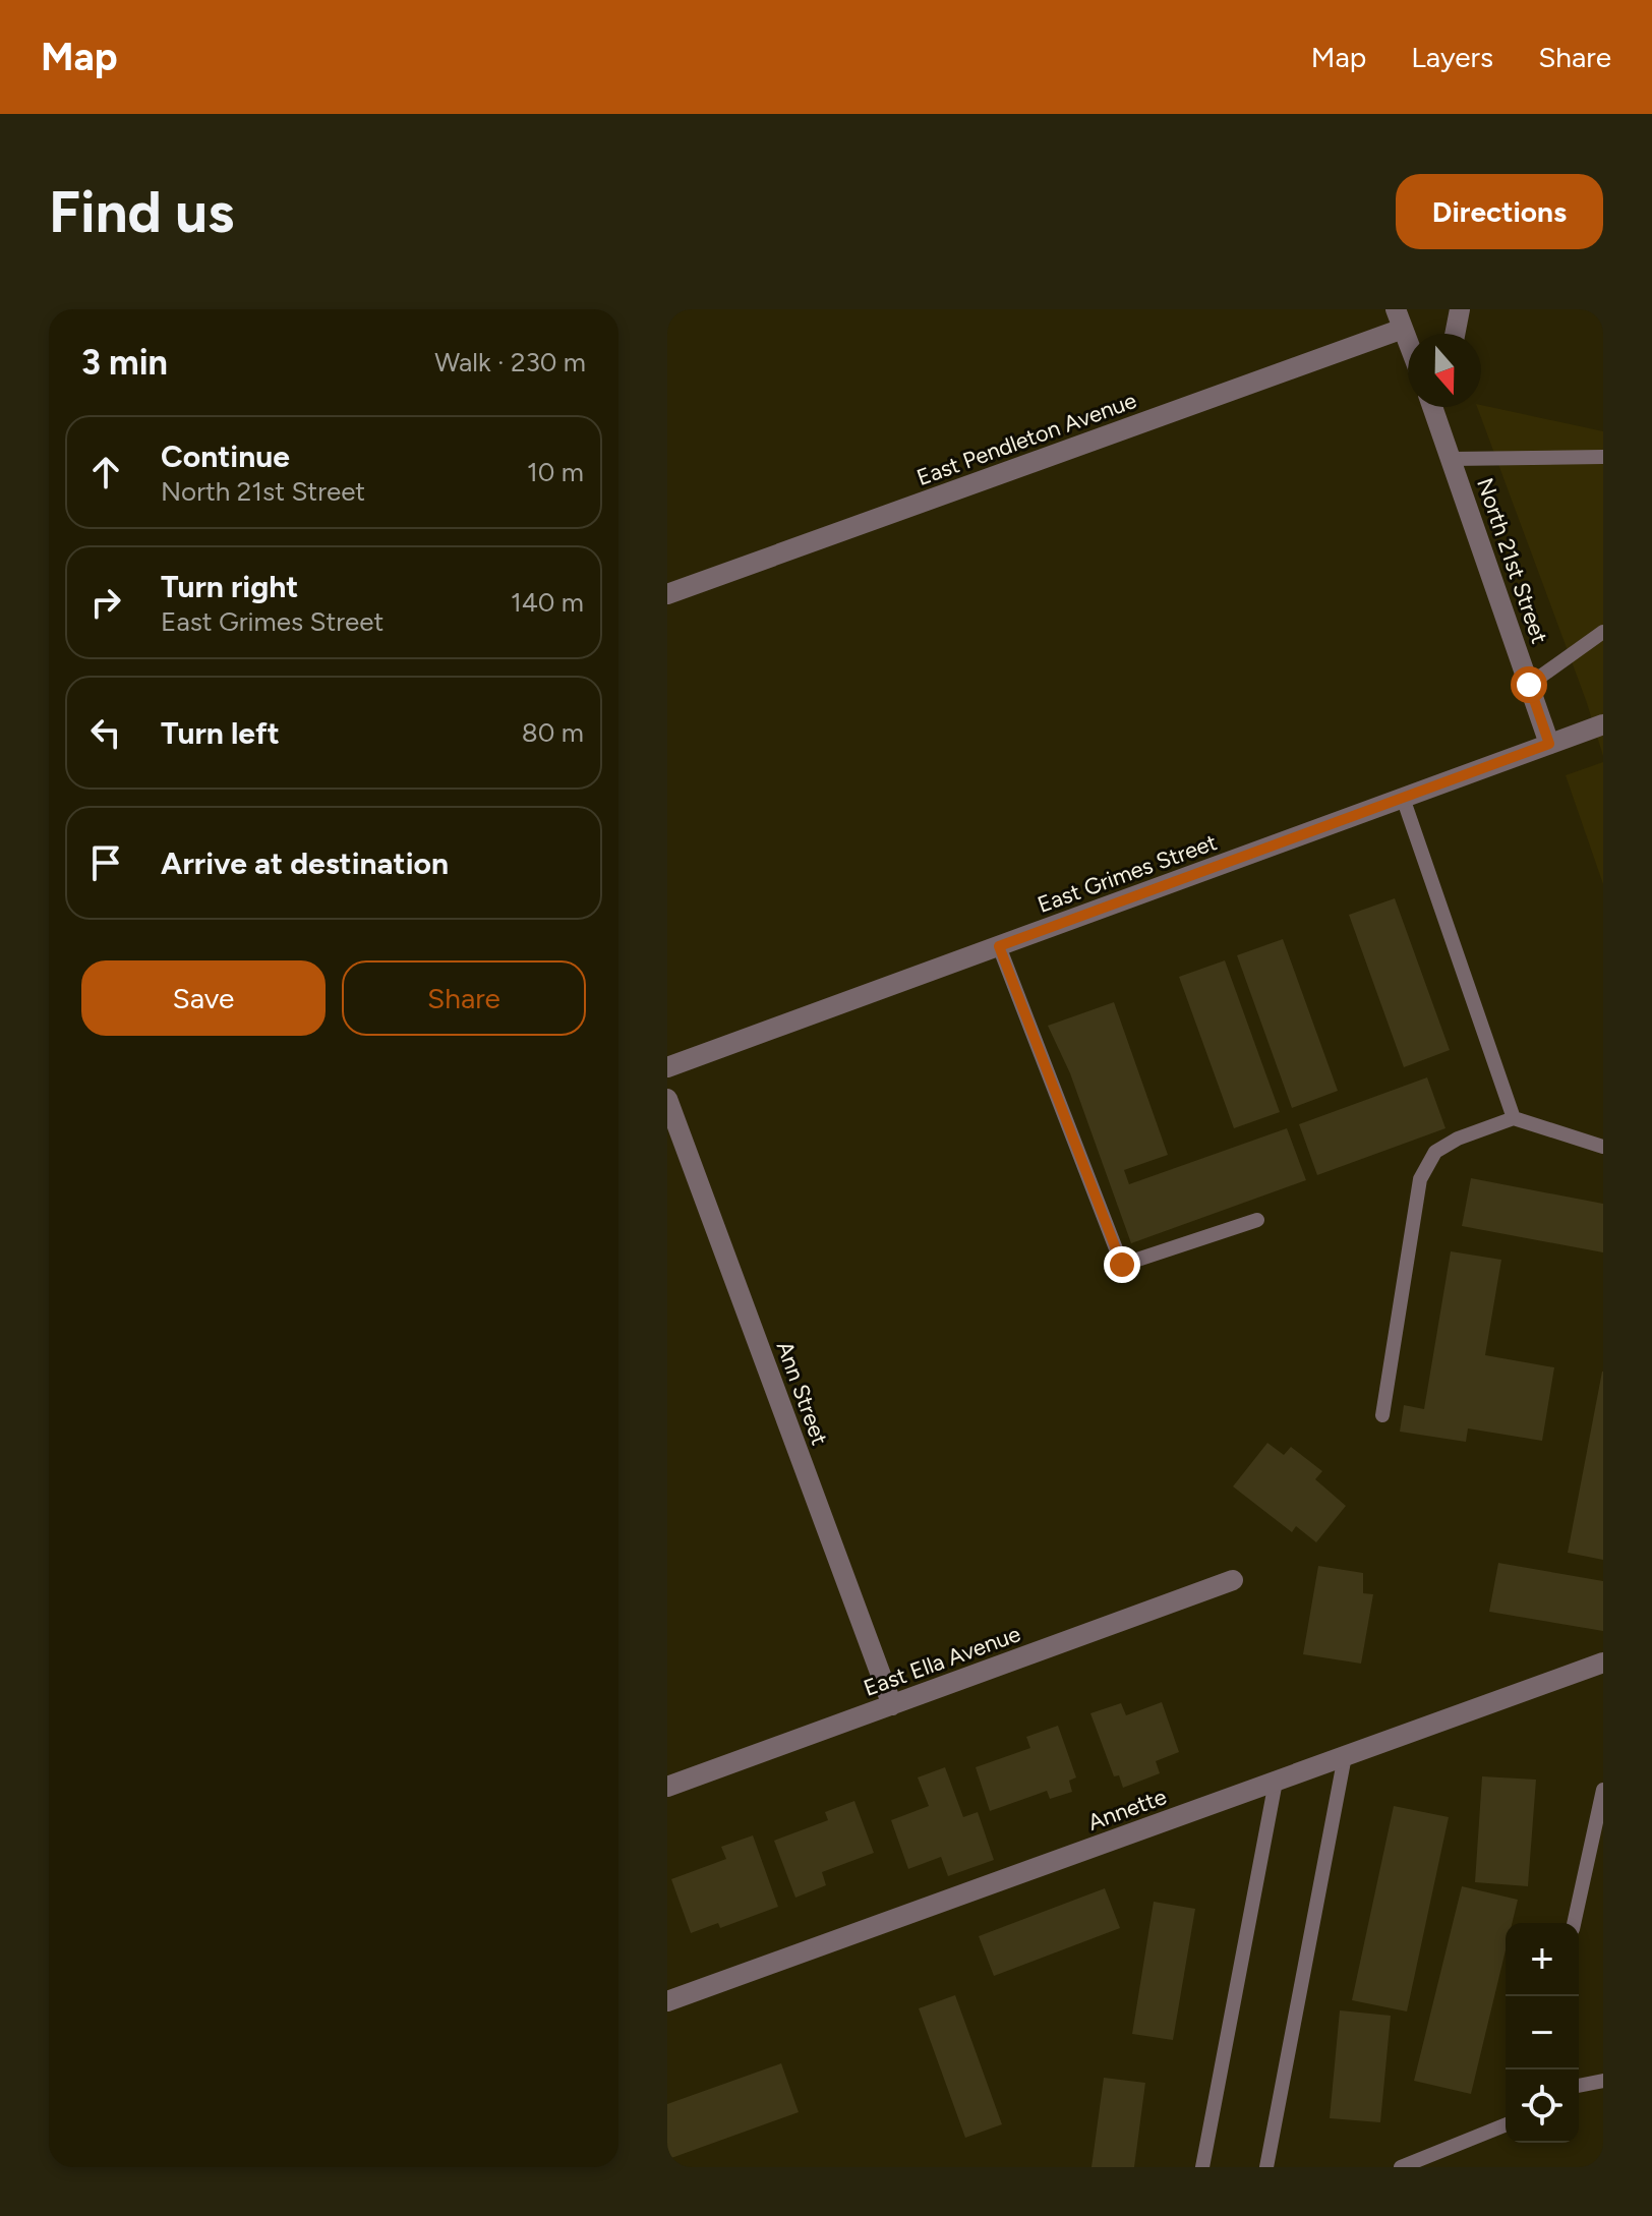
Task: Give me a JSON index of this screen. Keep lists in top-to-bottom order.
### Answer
{
  "streets": {
    "street": [
      "East Pendleton Avenue",
      "North 21st Street",
      "East Grimes Street",
      "Ann Street",
      "East Ella Avenue",
      "Annette"
    ]
  },
  "crossings": [
    ["North 21st Street", "East Grimes Street"],
    ["Ann Street", "East Ella Avenue"]
  ],
  "north": "bottom",
  "page": {
    "header": "Map",
    "nav": ["Map", "Layers", "Share"],
    "buttons": [
      "Directions",
      ["Save", "Share"]
    ],
    "title": "Find us",
    "heading": ["3 min", "Walk · 230 m"],
    "list": [
      ["Continue", "North 21st Street", "10 m"],
      ["Turn right", "East Grimes Street", "140 m"],
      ["Turn left", "80 m"],
      "Arrive at destination"
    ],
    "map_buttons": ["+", "−"]
  }
}
